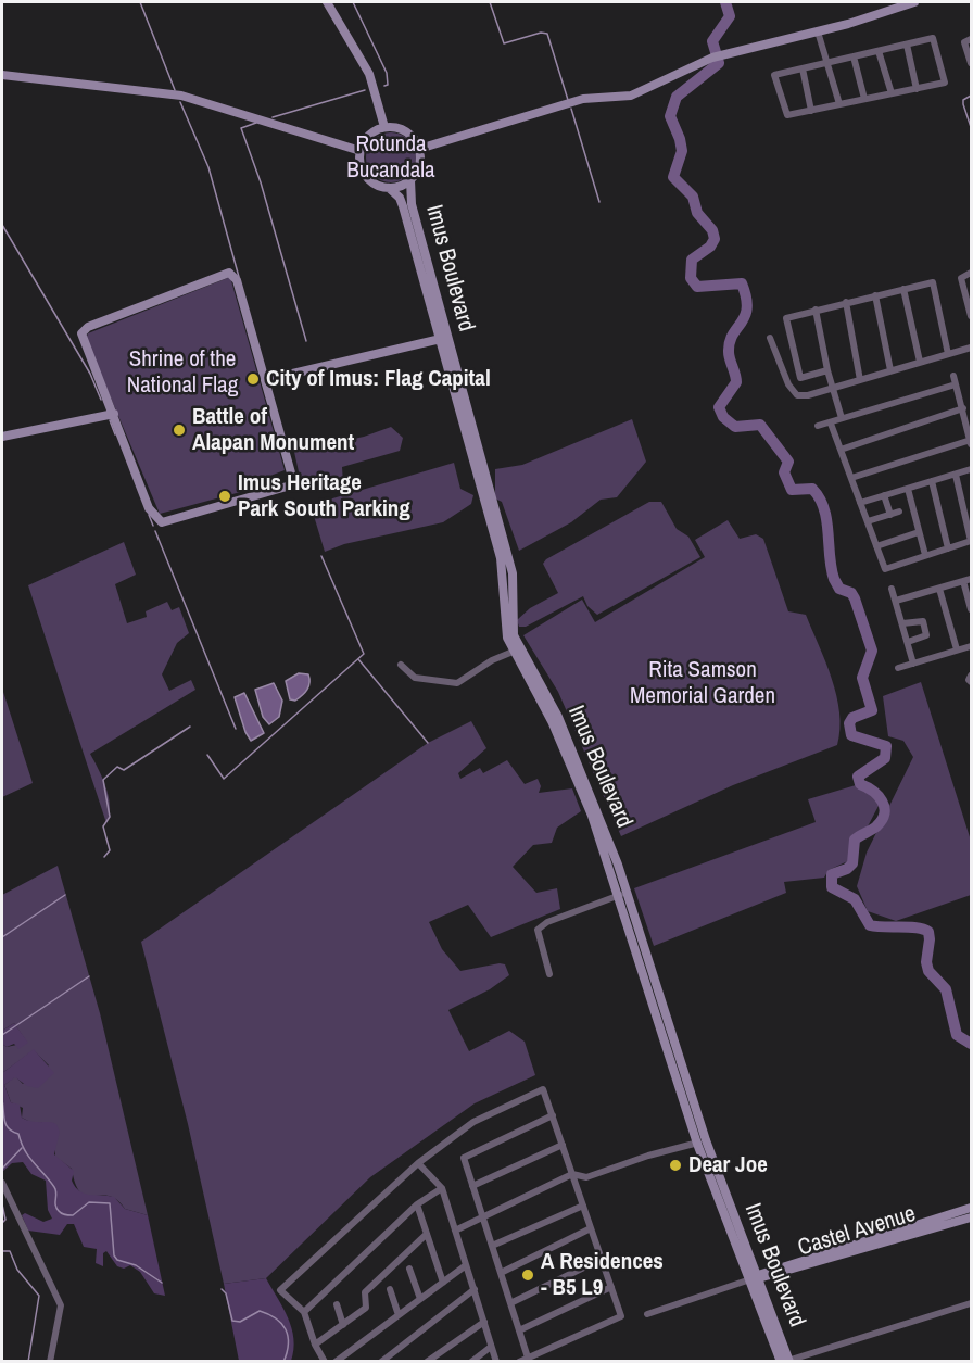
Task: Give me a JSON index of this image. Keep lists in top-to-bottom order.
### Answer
{
  "streets": {
    "main road": ["Imus Boulevard", "Castel Avenue"]
  },
  "crossings": [
    ["Imus Boulevard", "Castel Avenue"]
  ],
  "parks": ["Rotunda Bucandala", "Shrine of the National Flag", "Rita Samson Memorial Garden"],
  "places": [
    "City of Imus: Flag Capital",
    "Battle of Alapan Monument",
    "Imus Heritage Park South Parking",
    "Dear Joe",
    "A Residences - B5 L9"
  ]
}
